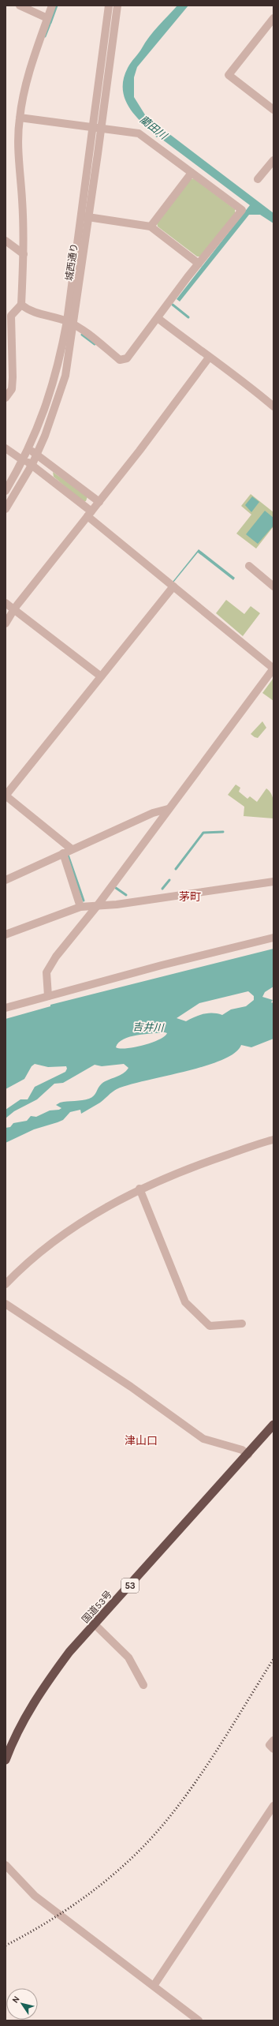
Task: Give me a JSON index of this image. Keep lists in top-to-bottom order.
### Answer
{
  "streets": {
    "highway": ["53", "国道53号"],
    "street": ["城西通り"]
  },
  "districts": ["茅町", "津山口"],
  "water": ["藺田川", "吉井川"],
  "north": "top left"
}
